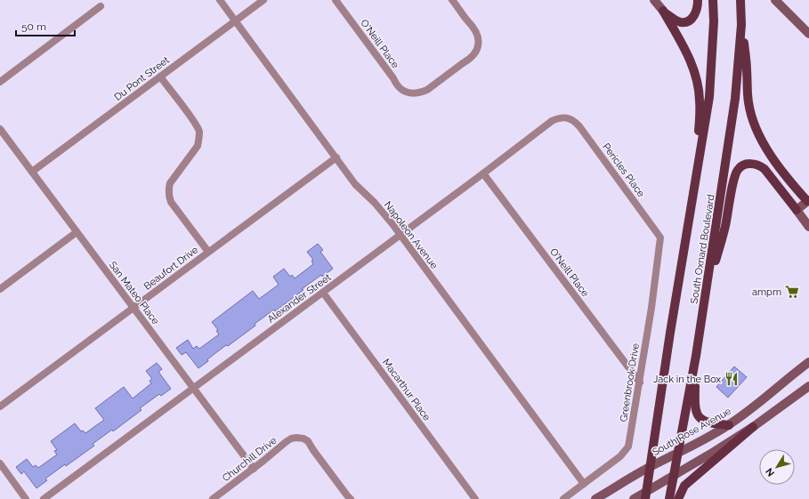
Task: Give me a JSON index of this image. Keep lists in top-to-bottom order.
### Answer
{
  "streets": {
    "main road": ["South Oxnard Boulevard", "South Rose Avenue"],
    "street": [
      "O'Neill Place",
      "Du Pont Street",
      "Pericles Place",
      "Napoleon Avenue",
      "Beaufort Drive",
      "San Mateo Place",
      "Alexander Street",
      "Greenbrook Drive",
      "Macarthur Place",
      "Churchill Drive"
    ]
  },
  "crossings": [
    ["O'Neill Place", "Alexander Street"],
    ["O'Neill Place", "Greenbrook Drive"],
    ["Du Pont Street", "Napoleon Avenue"],
    ["Du Pont Street", "San Mateo Place"],
    ["Pericles Place", "Alexander Street"],
    ["Pericles Place", "Greenbrook Drive"],
    ["Napoleon Avenue", "Beaufort Drive"],
    ["Napoleon Avenue", "Alexander Street"],
    ["Napoleon Avenue", "Greenbrook Drive"],
    ["South Oxnard Boulevard", "South Rose Avenue"],
    ["Beaufort Drive", "San Mateo Place"],
    ["San Mateo Place", "Alexander Street"],
    ["San Mateo Place", "Churchill Drive"],
    ["Alexander Street", "Macarthur Place"]
  ],
  "places": {
    "supermarket": ["ampm"],
    "restaurant": ["Jack in the Box"]
  },
  "scale_bar": "50 m",
  "north": "bottom left"
}
